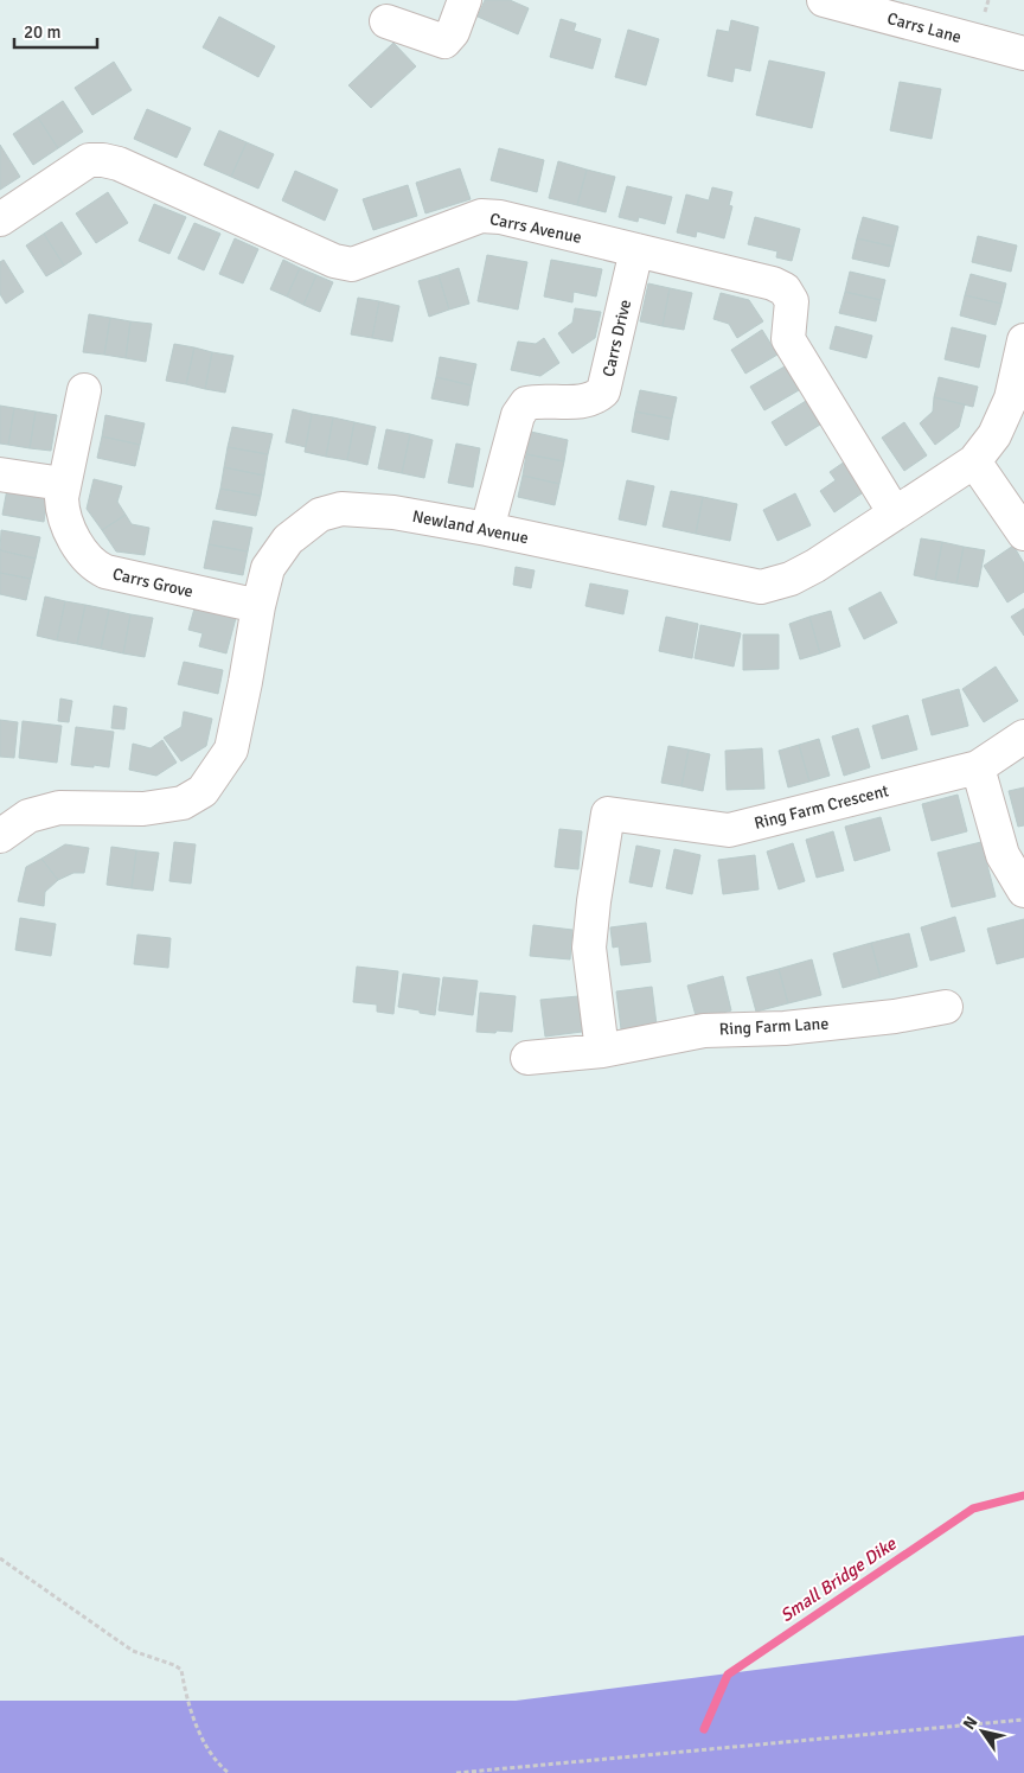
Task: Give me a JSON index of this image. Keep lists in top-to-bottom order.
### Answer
{
  "streets": {
    "street": [
      "Carrs Lane",
      "Carrs Avenue",
      "Carrs Drive",
      "Newland Avenue",
      "Carrs Grove",
      "Ring Farm Crescent",
      "Ring Farm Lane"
    ]
  },
  "crossings": [
    ["Carrs Avenue", "Carrs Drive"],
    ["Carrs Avenue", "Newland Avenue"],
    ["Carrs Drive", "Newland Avenue"],
    ["Newland Avenue", "Carrs Grove"],
    ["Ring Farm Crescent", "Ring Farm Lane"]
  ],
  "water": ["Small Bridge Dike"],
  "scale_bar": "20 m",
  "north": "top left"
}
